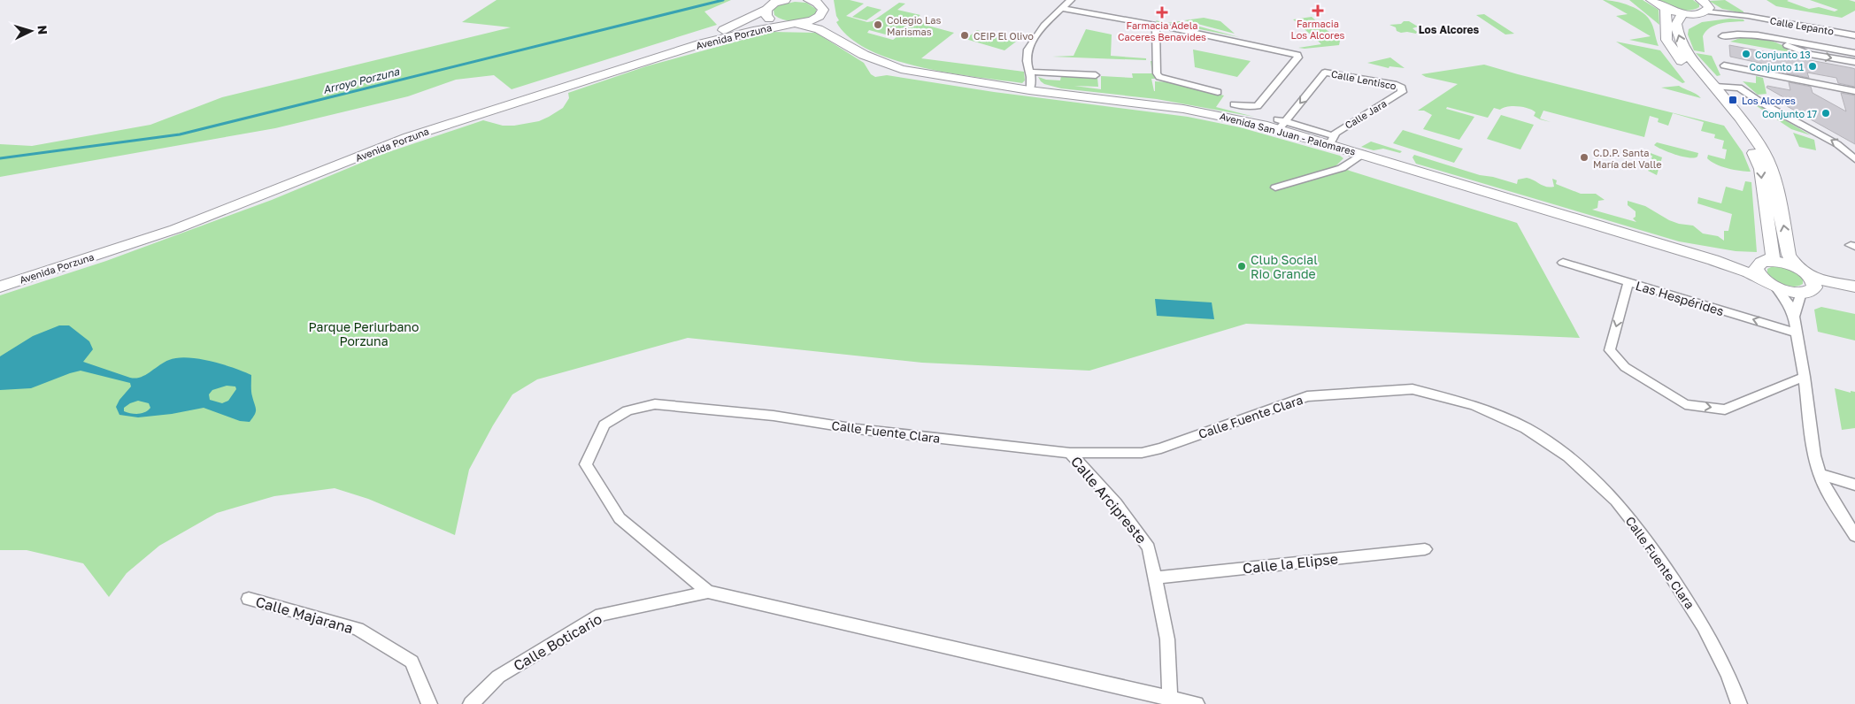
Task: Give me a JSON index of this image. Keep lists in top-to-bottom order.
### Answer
{
  "streets": {
    "street": [
      "Calle Lepanto",
      "Avenida Porzuna",
      "Calle Lentisco",
      "Calle Jara",
      "Avenida San Juan - Palomares",
      "Las Hespérides",
      "Calle Fuente Clara",
      "Calle Arcipreste",
      "Calle la Elipse",
      "Calle Majarana",
      "Calle Boticario"
    ]
  },
  "crossings": [
    ["Avenida Porzuna", "Avenida San Juan - Palomares"],
    ["Calle Lentisco", "Calle Jara"],
    ["Calle Lentisco", "Avenida San Juan - Palomares"],
    ["Calle Jara", "Avenida San Juan - Palomares"],
    ["Calle Fuente Clara", "Calle Arcipreste"],
    ["Calle Fuente Clara", "Calle Boticario"],
    ["Calle Arcipreste", "Calle la Elipse"]
  ],
  "one_way": ["Calle Lentisco"],
  "districts": ["Los Alcores"],
  "water": ["Arroyo Porzuna"],
  "parks": ["Parque Periurbano Porzuna"],
  "places": {
    "health": ["Farmacia Los Alcores", "Farmacia Adela Caceres Benavides"],
    "other": [
      "Colegio Las Marismas",
      "CEIP El Olivo",
      "Conjunto 13",
      "Conjunto 11",
      "Conjunto 17",
      "C.D.P. Santa María del Valle",
      "Club Social Rio Grande"
    ],
    "transit": ["Los Alcores"]
  },
  "north": "right"
}
